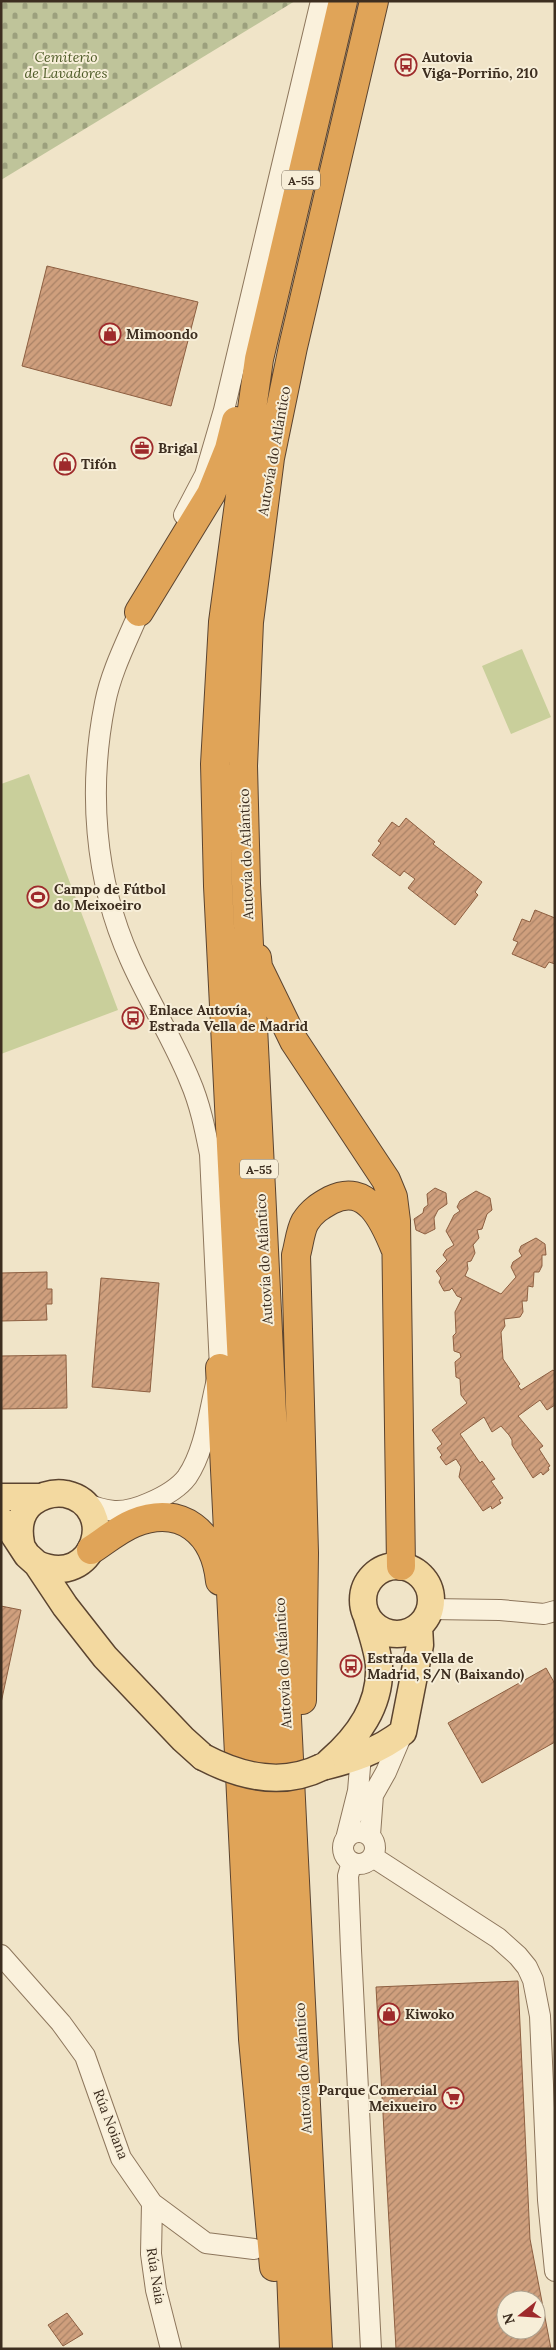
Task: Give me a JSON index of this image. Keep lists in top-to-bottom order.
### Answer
{
  "streets": {
    "highway": ["A-55", "Autovía do Atlántico"],
    "street": ["Rúa Noiana", "Rúa Naia"]
  },
  "crossings": [
    ["Rúa Noiana", "Rúa Naia"]
  ],
  "parks": ["Cemiterio de Lavadores"],
  "places": {
    "bus stop": ["Autovia Viga-Porriño, 210", "Enlace Autovía, Estrada Vella de Madrid", "Estrada Vella de Madrid, S/N (Baixando)"],
    "shop": ["Mimoondo", "Tifón", "Kiwoko"],
    "office": ["Brigal"],
    "sports": ["Campo de Fútbol do Meixoeiro"],
    "supermarket": ["Parque Comercial Meixueiro"]
  },
  "north": "left"
}
